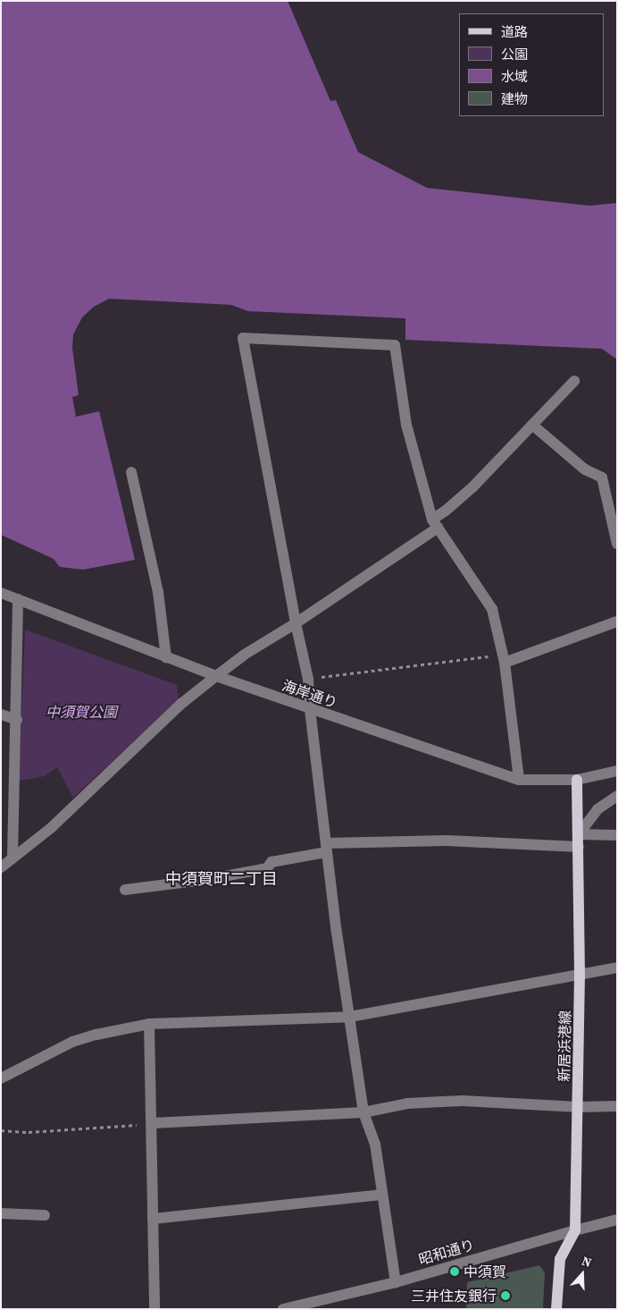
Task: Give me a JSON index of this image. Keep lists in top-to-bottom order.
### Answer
{
  "streets": {
    "main road": ["新居浜港線"],
    "street": ["海岸通り", "昭和通り"]
  },
  "crossings": [
    ["海岸通り", "新居浜港線"],
    ["新居浜港線", "昭和通り"]
  ],
  "districts": ["中須賀町二丁目"],
  "parks": ["中須賀公園"],
  "places": ["中須賀", "三井住友銀行"],
  "legend": [
    "道路",
    "公園",
    "水域",
    "建物"
  ],
  "north": "top"
}
